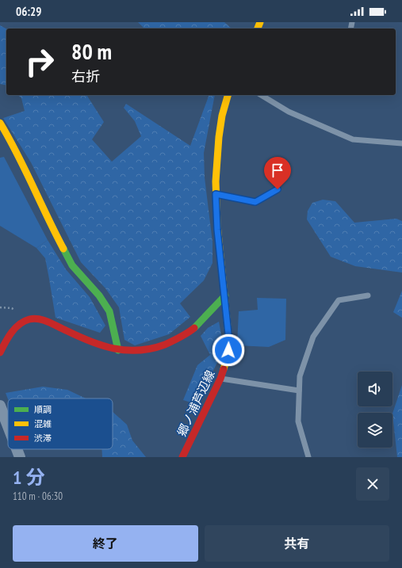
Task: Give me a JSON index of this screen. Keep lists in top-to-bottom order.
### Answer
{
  "streets": {
    "street": ["郷ノ浦芦辺線"]
  },
  "legend": ["順調", "混雑", "渋滞"],
  "page": {
    "status": "06:29",
    "turn": ["80 m", "右折"],
    "heading": ["1 分", "110 m · 06:30"],
    "buttons": ["終了", "共有"]
  }
}
